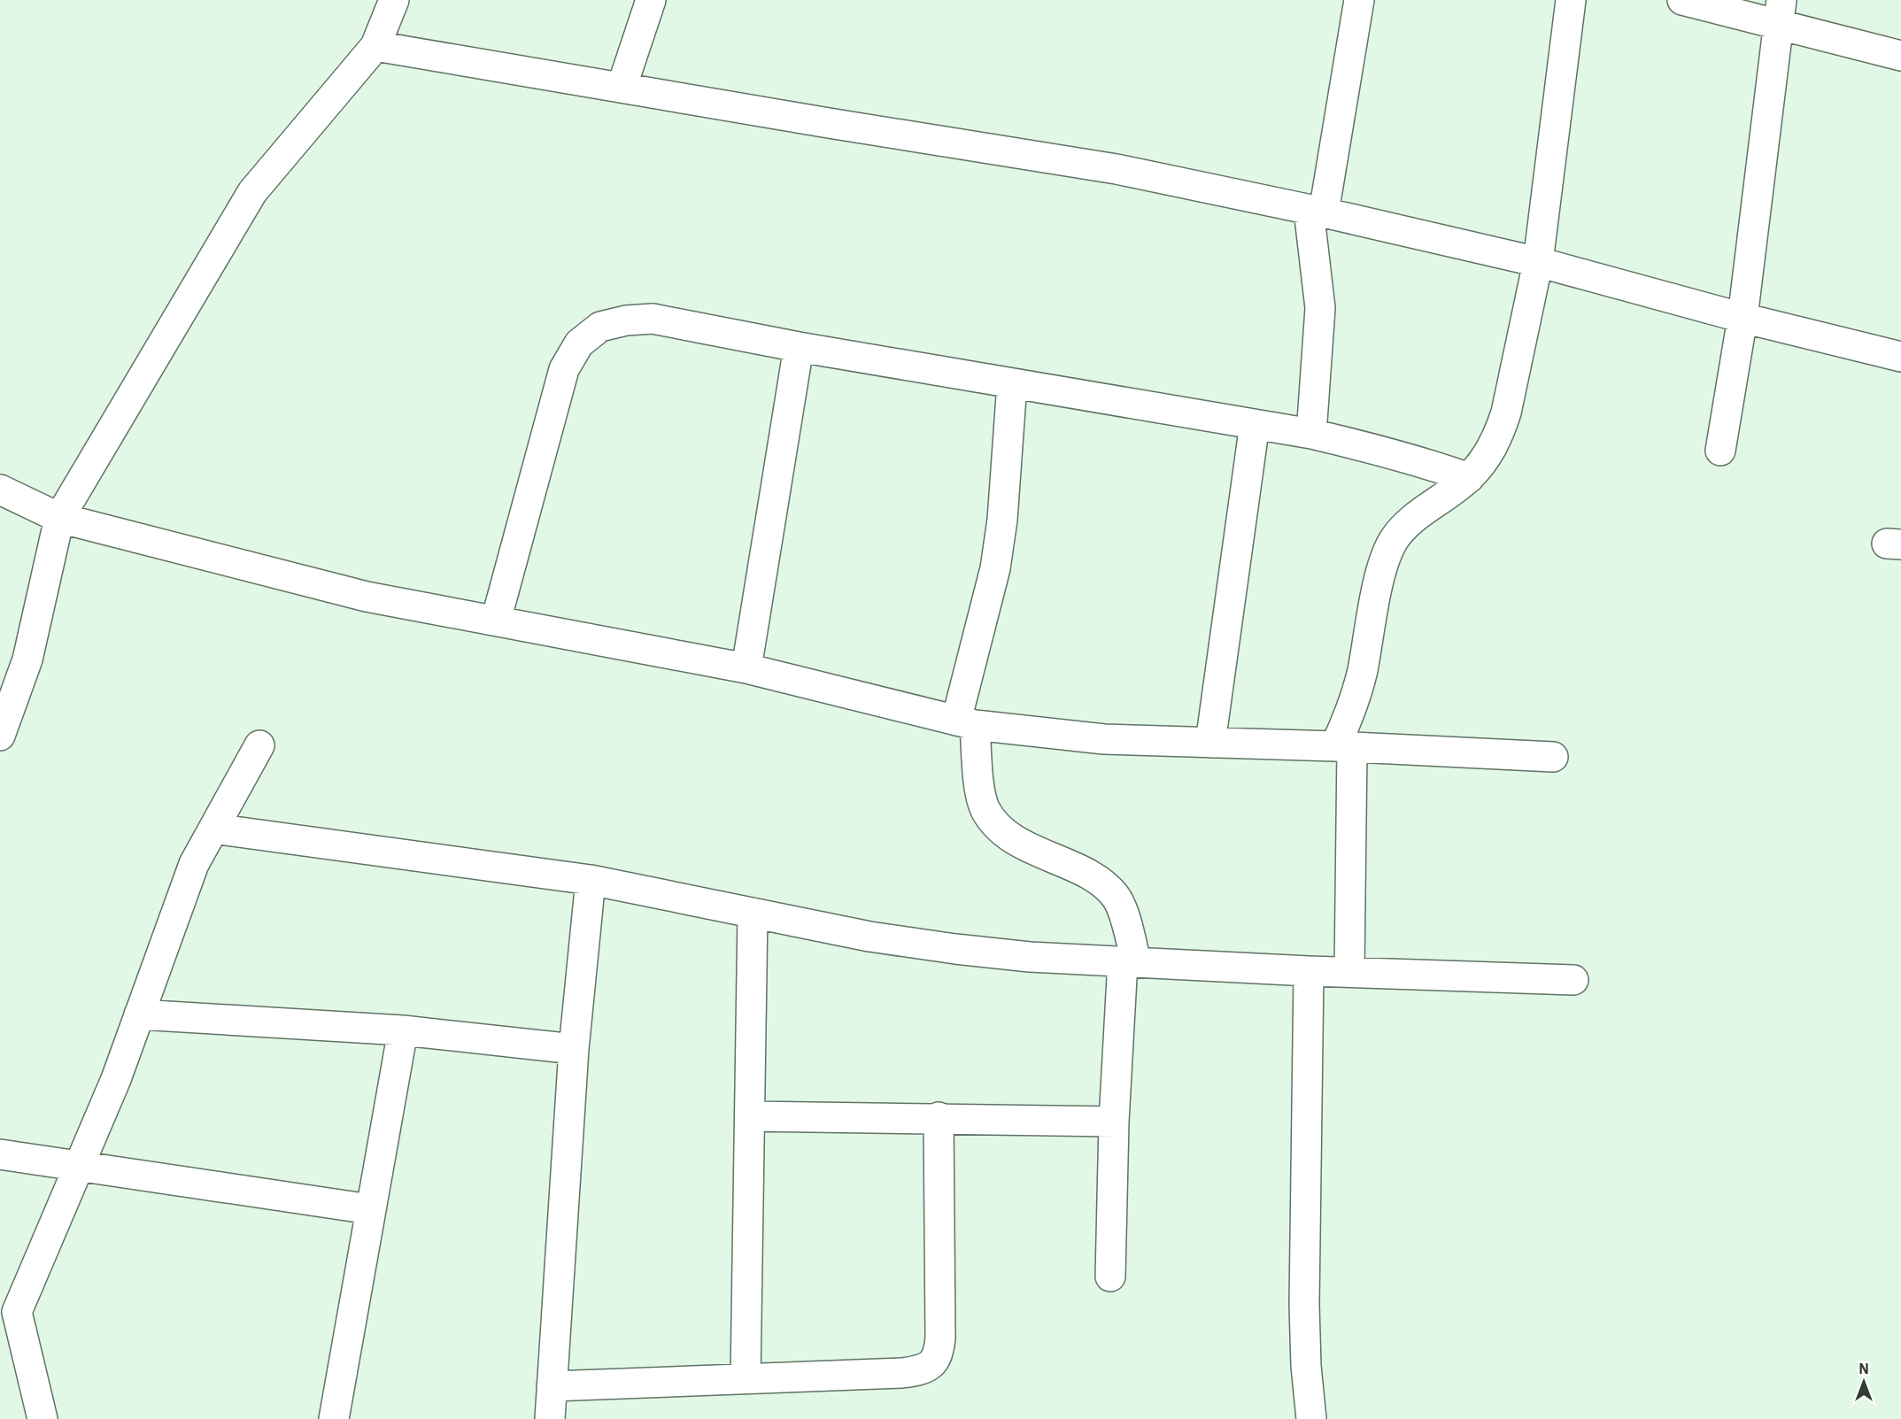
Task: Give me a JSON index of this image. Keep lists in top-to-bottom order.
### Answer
{
  "north": "top"
}
